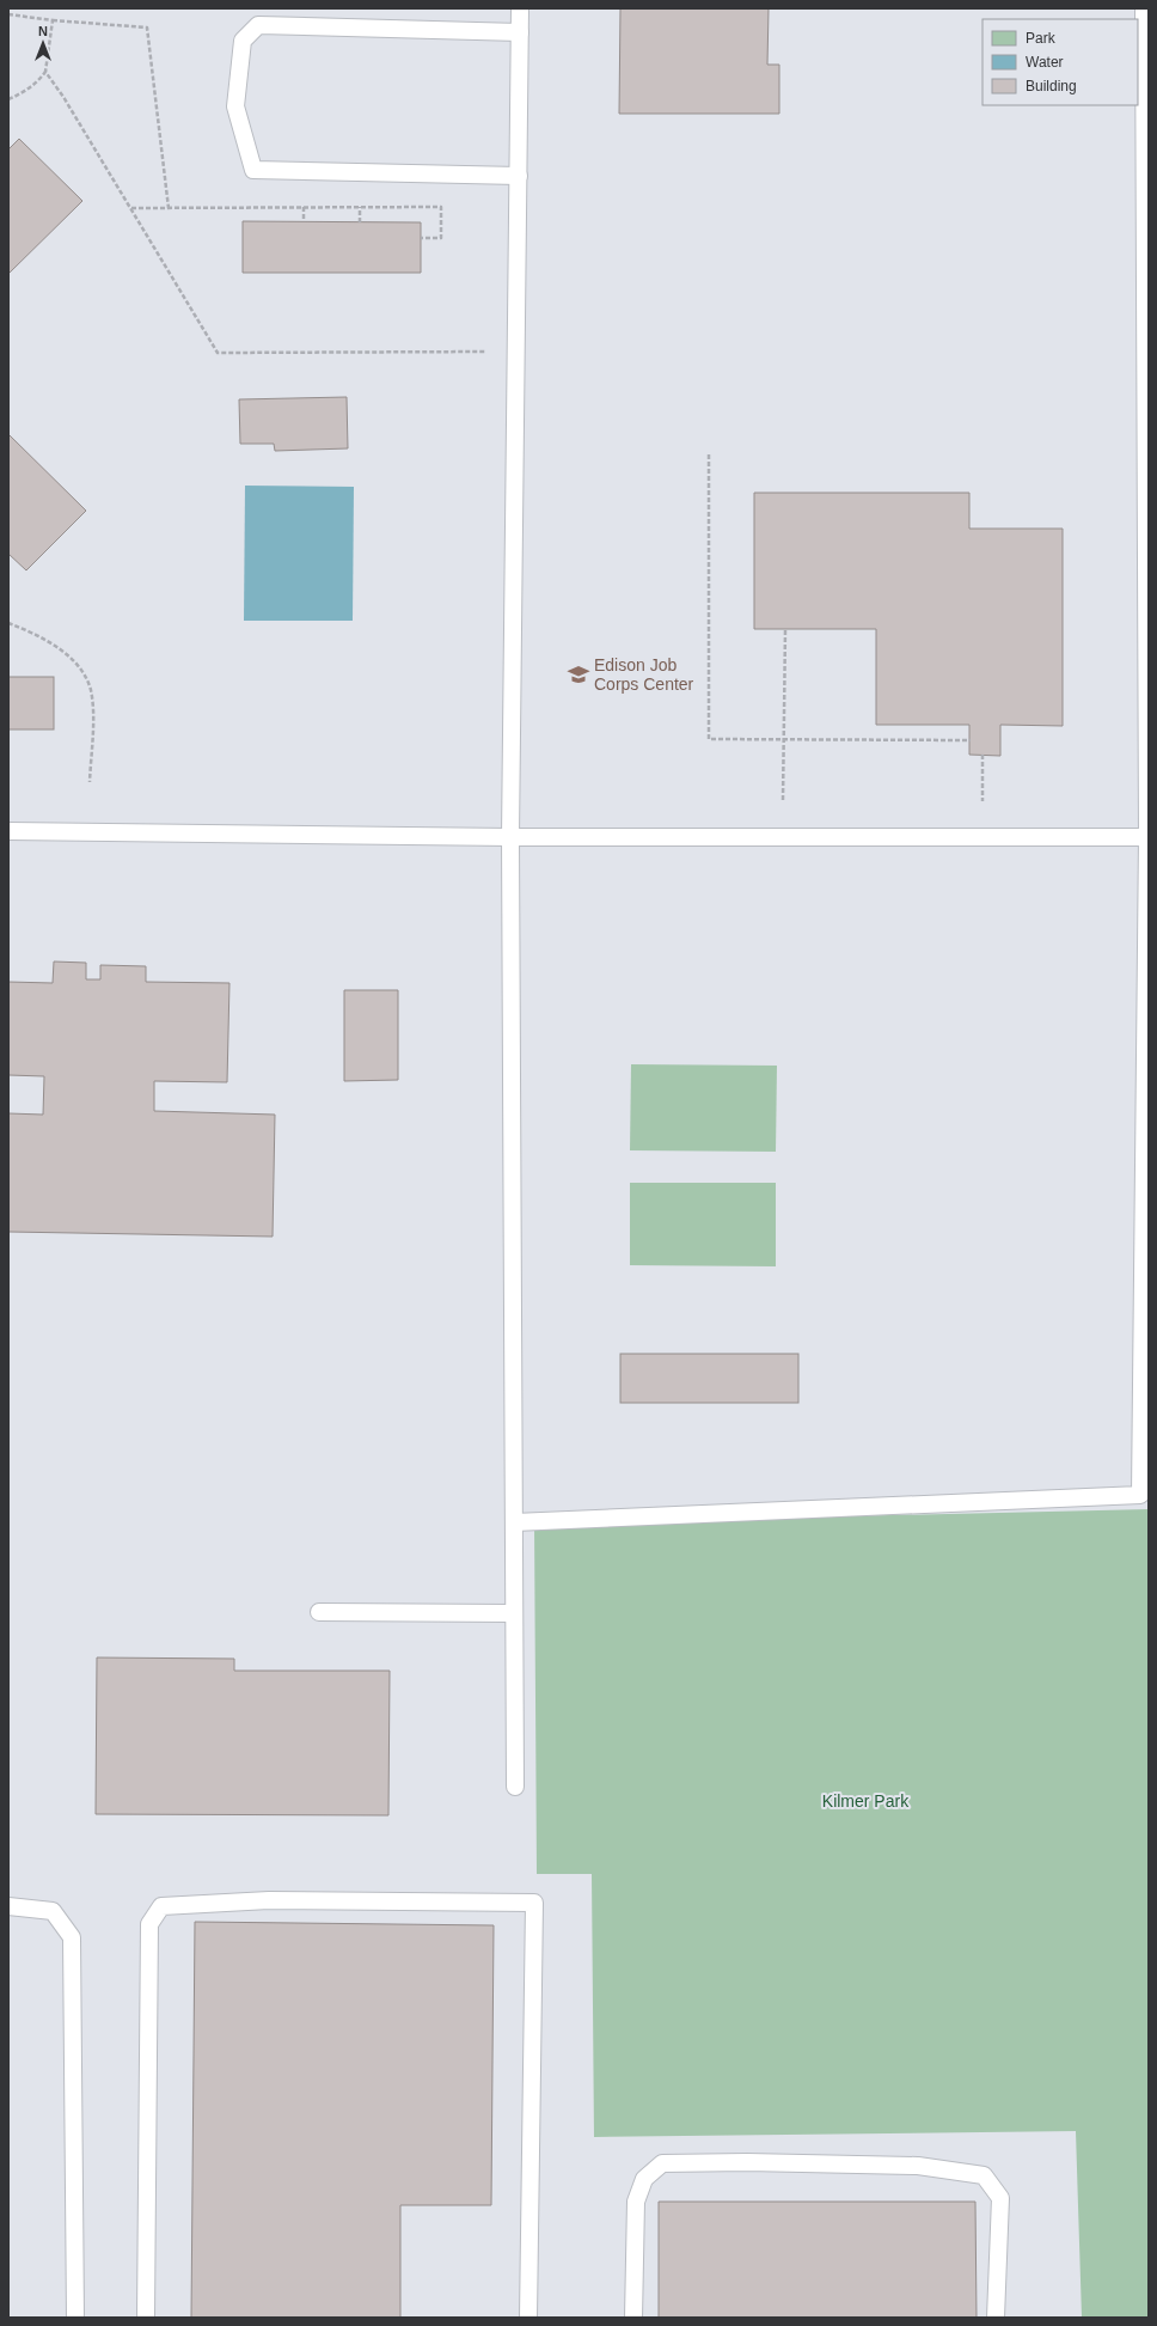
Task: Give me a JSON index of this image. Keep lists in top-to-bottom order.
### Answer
{
  "parks": ["Kilmer Park"],
  "places": {
    "school or university": ["Edison Job Corps Center"]
  },
  "legend": ["Park", "Water", "Building"],
  "north": "top"
}
